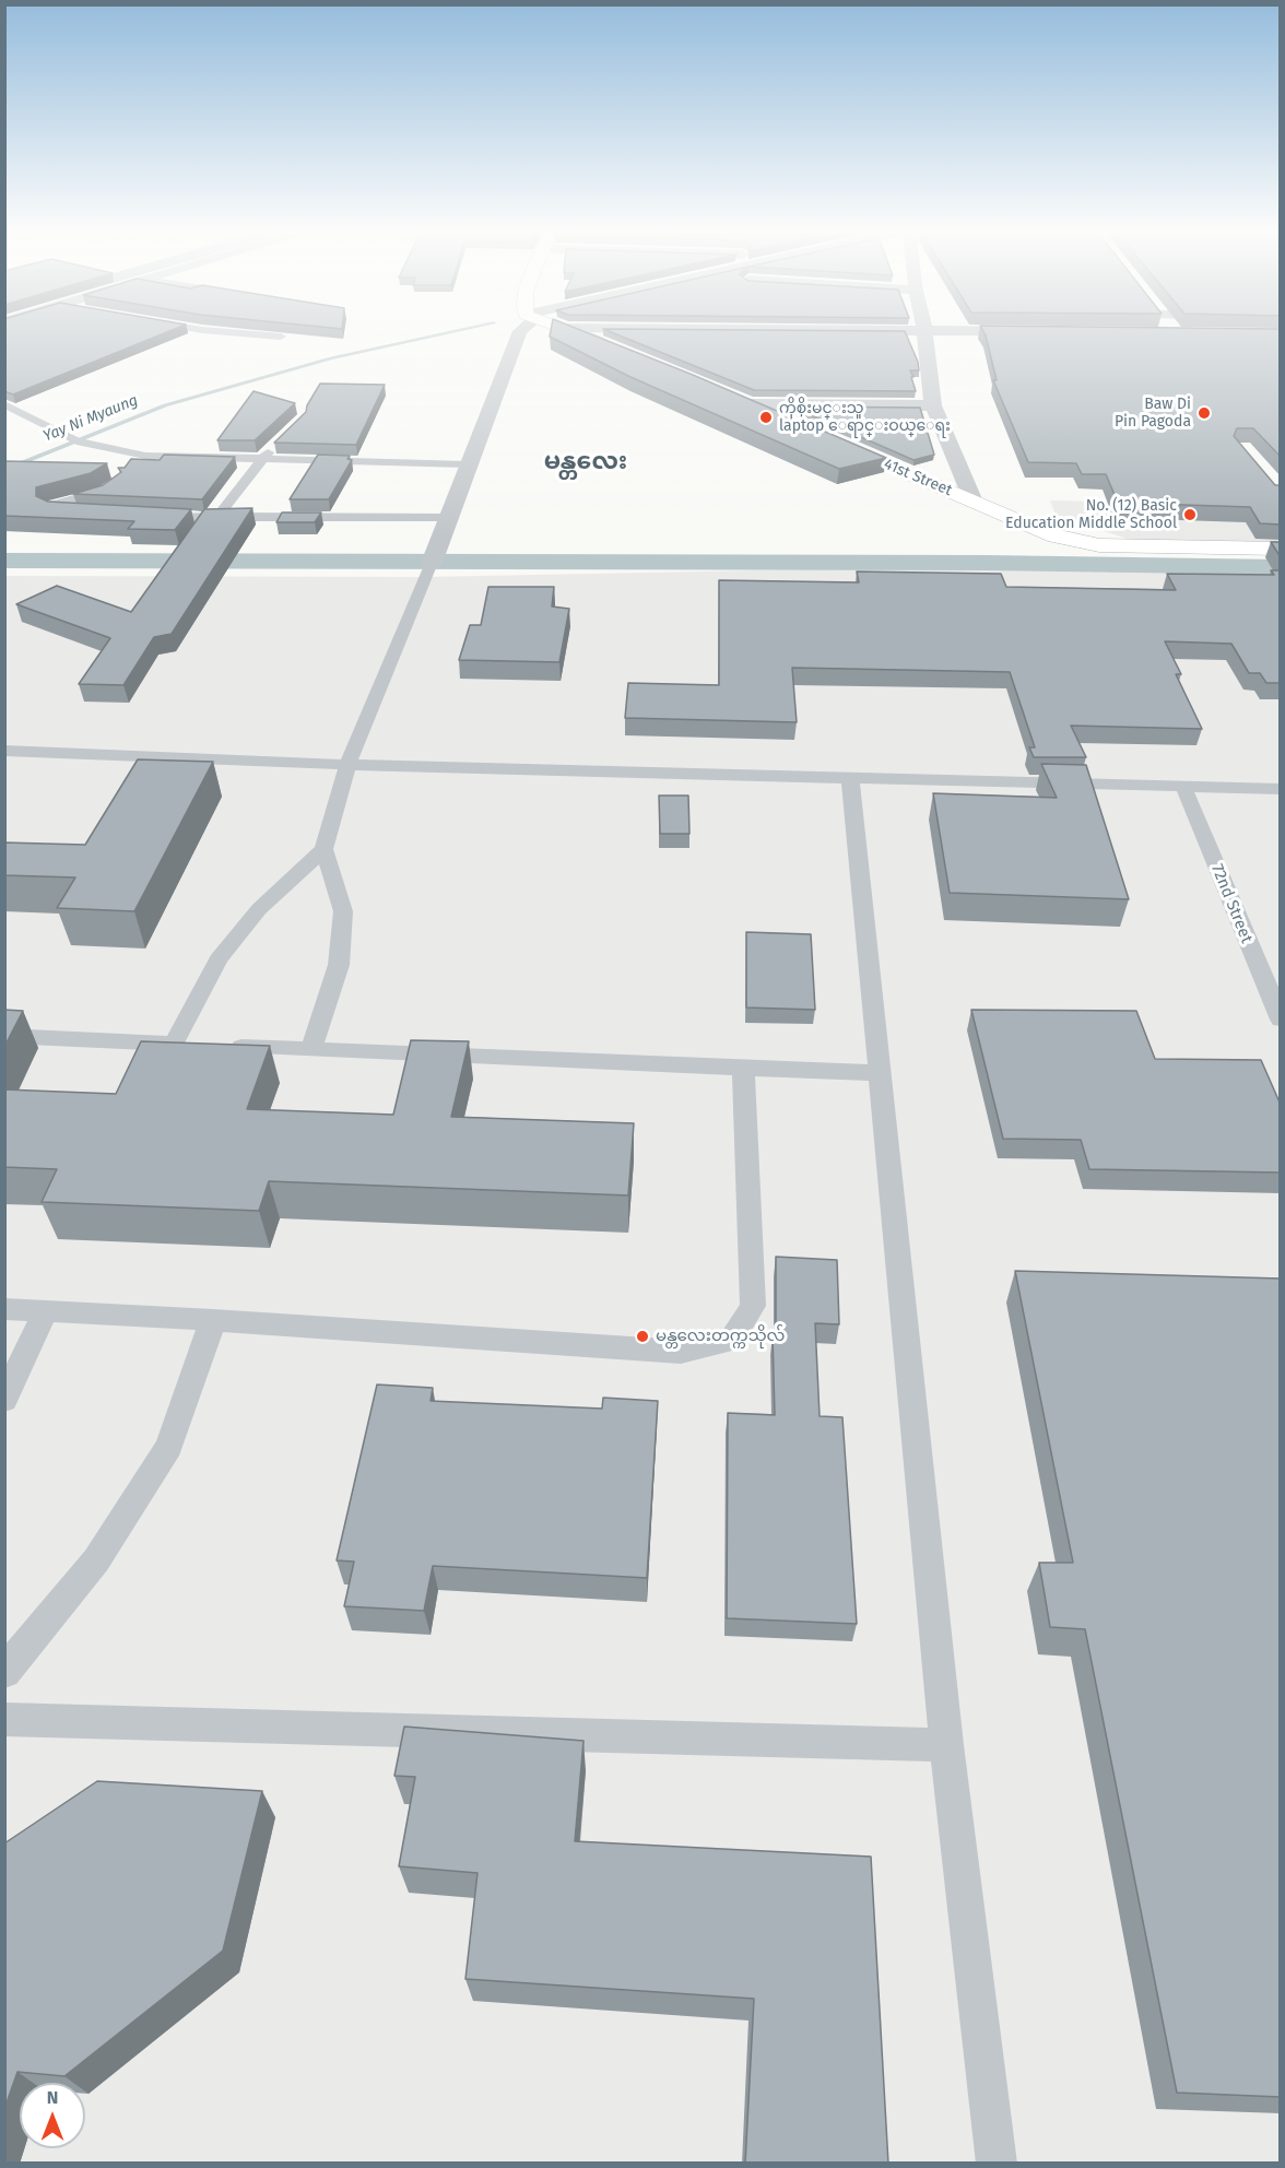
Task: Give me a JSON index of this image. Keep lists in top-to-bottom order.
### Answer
{
  "streets": {
    "main road": ["41st Street"],
    "lane": ["72nd Street"]
  },
  "districts": ["မန္တလေး"],
  "water": ["Yay Ni Myaung"],
  "places": [
    "Baw Di Pin Pagoda",
    "ကိုစိုးမင္းသူ laptop ေရာင္းဝယ္ေရး",
    "No. (12) Basic Education Middle School",
    "မန္တလေးတက္ကသိုလ်"
  ],
  "north": "top"
}
